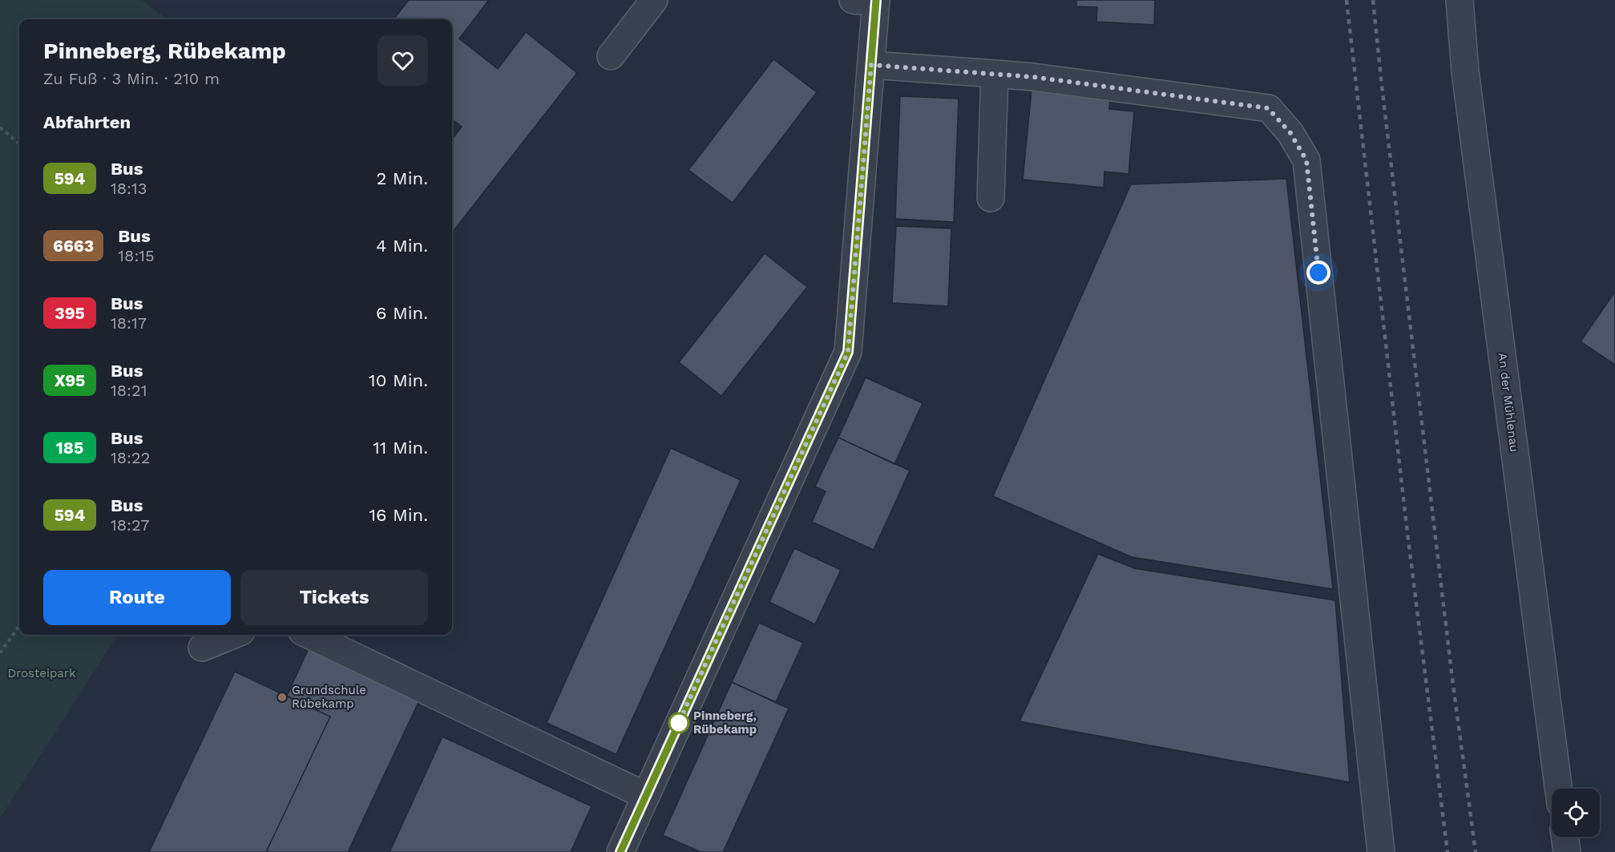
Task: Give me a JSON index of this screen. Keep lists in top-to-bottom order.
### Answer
{
  "streets": {
    "street": ["An der Mühlenau"]
  },
  "parks": ["Drosteipark"],
  "places": ["Grundschule Rübekamp", "Pinneberg, Rübekamp"],
  "lines": ["bus line 594"],
  "page": {
    "heading": [
      ["Pinneberg, Rübekamp", "Zu Fuß · 3 Min. · 210 m"],
      "Abfahrten"
    ],
    "list": [
      {
        "mark": "594",
        "name": "Bus",
        "note": "18:13",
        "value": "2 Min."
      },
      {
        "mark": "6663",
        "name": "Bus",
        "note": "18:15",
        "value": "4 Min."
      },
      {
        "mark": "395",
        "name": "Bus",
        "note": "18:17",
        "value": "6 Min."
      },
      {
        "mark": "X95",
        "name": "Bus",
        "note": "18:21",
        "value": "10 Min."
      },
      {
        "mark": "185",
        "name": "Bus",
        "note": "18:22",
        "value": "11 Min."
      },
      {
        "mark": "594",
        "name": "Bus",
        "note": "18:27",
        "value": "16 Min."
      }
    ],
    "buttons": ["Route", "Tickets"]
  }
}
